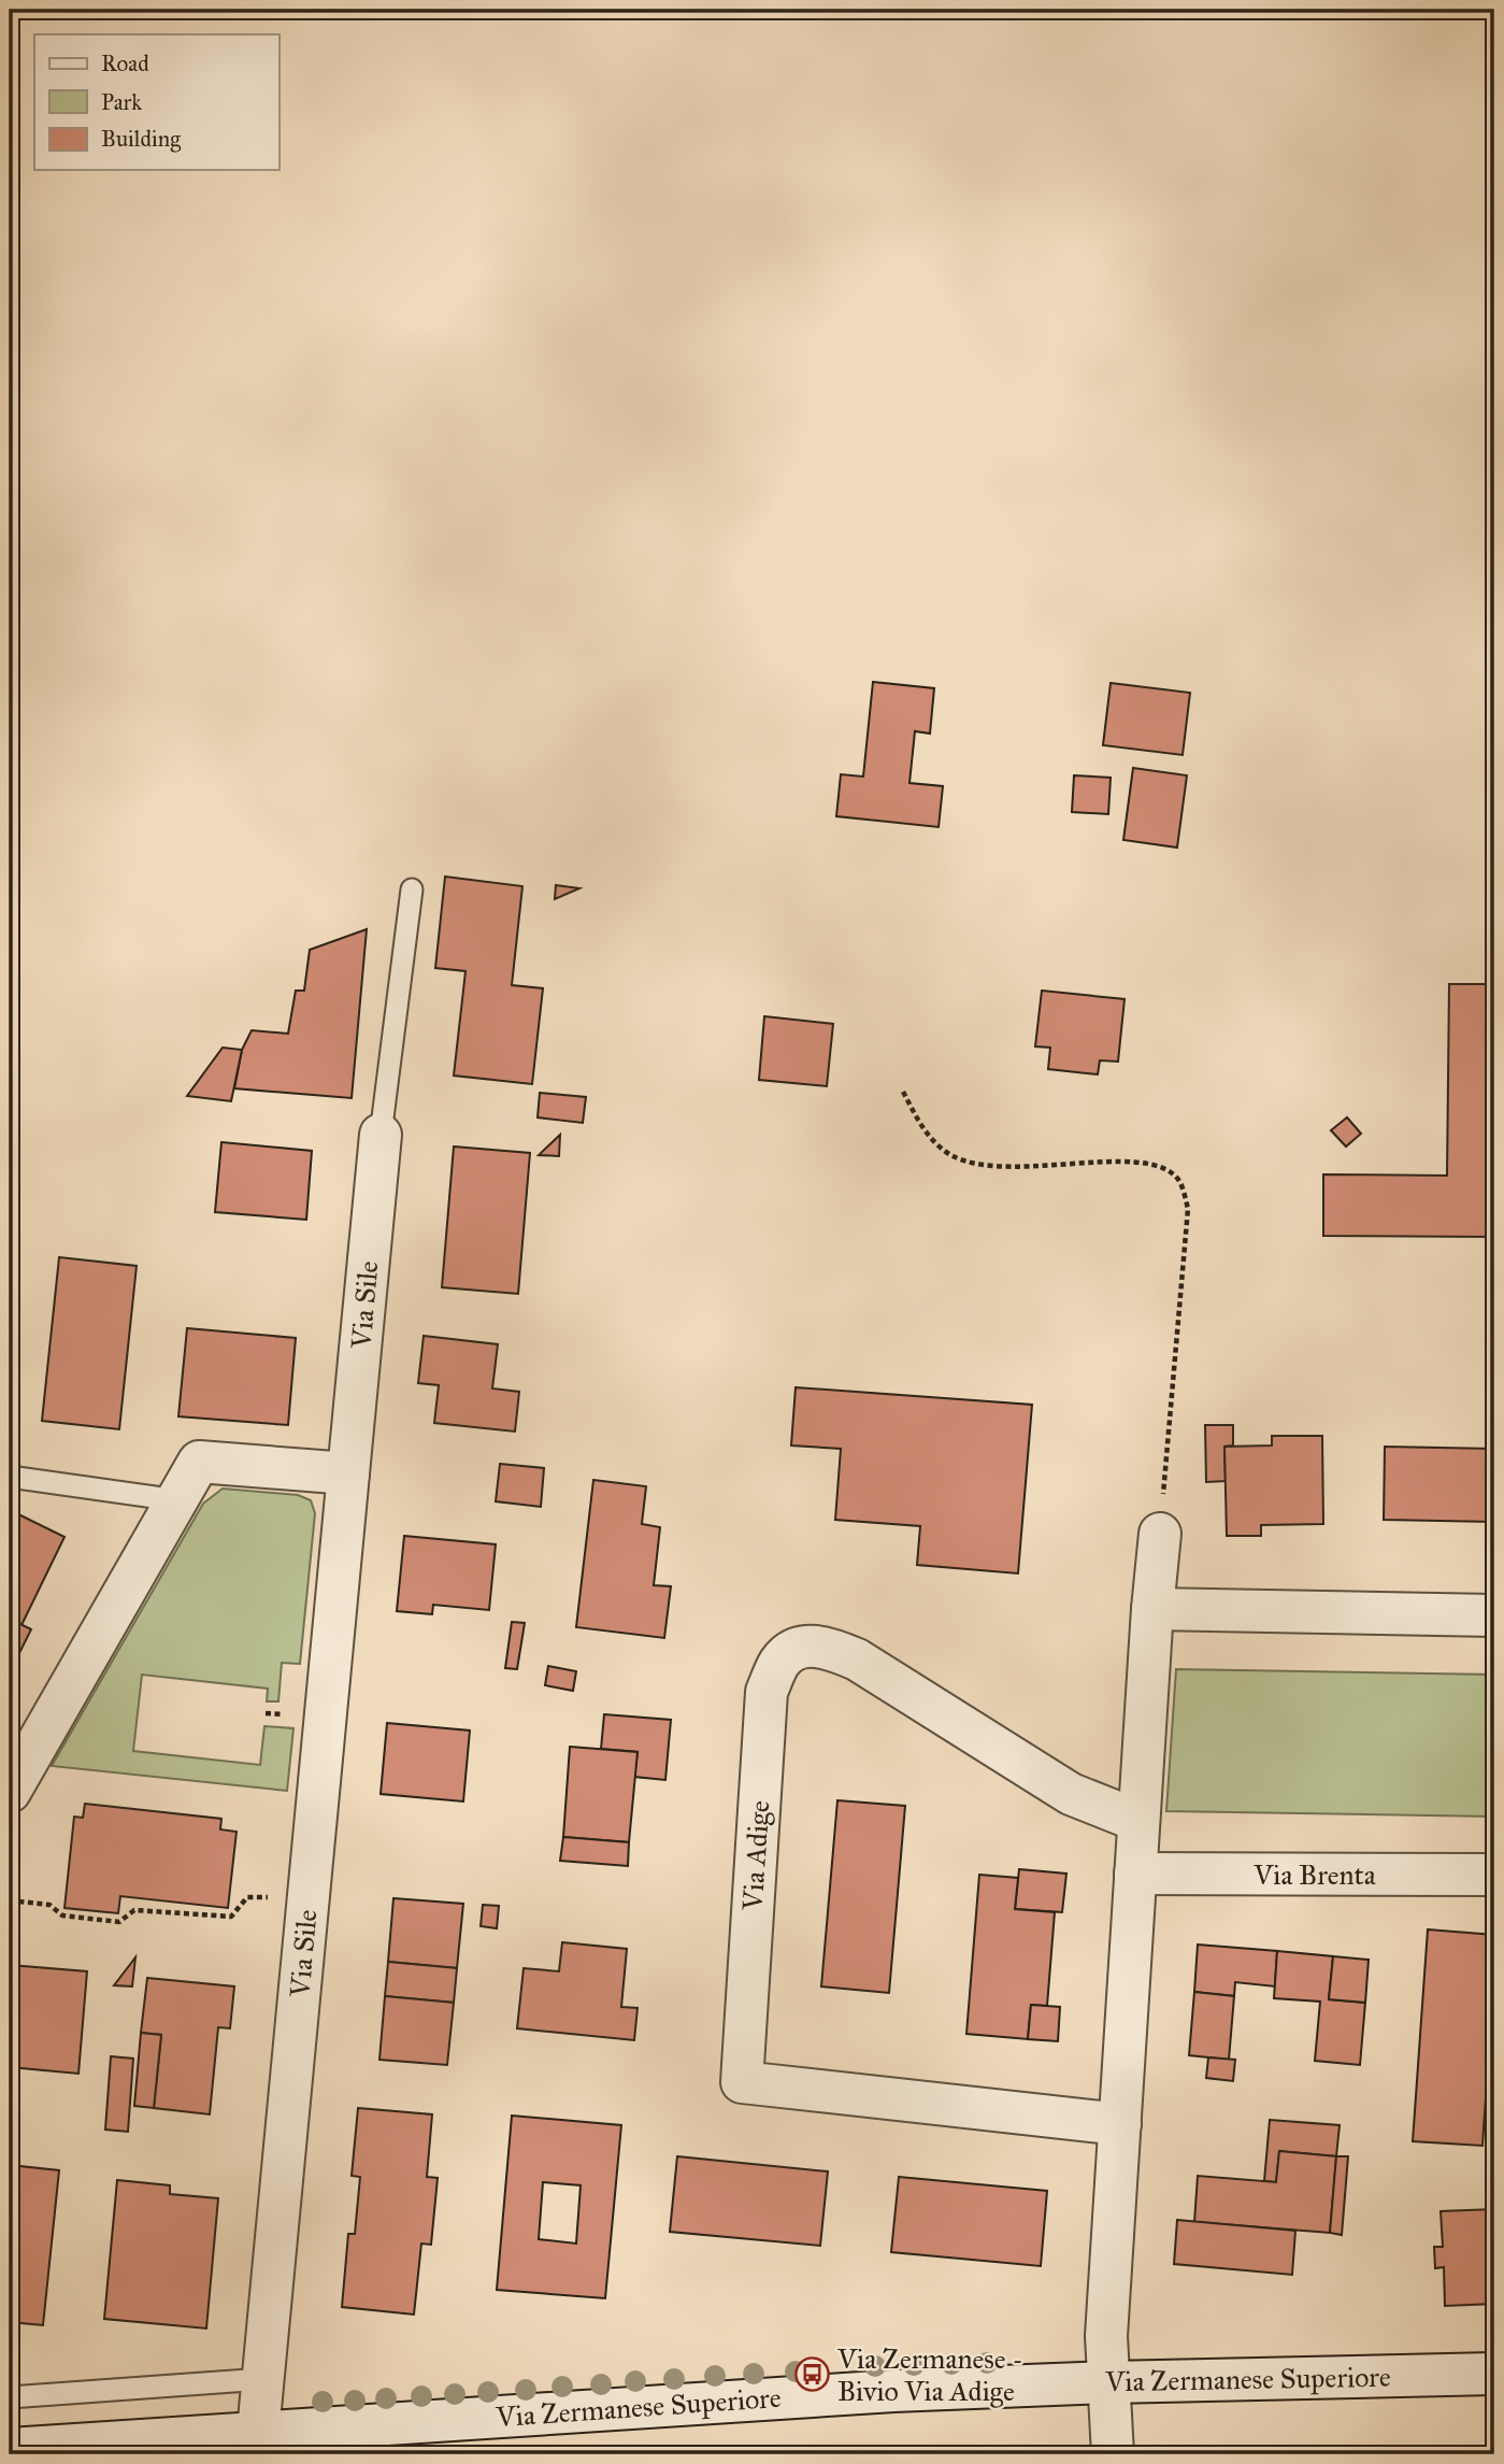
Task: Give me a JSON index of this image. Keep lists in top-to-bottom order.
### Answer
{
  "streets": {
    "street": [
      "Via Sile",
      "Via Adige",
      "Via Brenta",
      "Via Zermanese Superiore"
    ]
  },
  "crossings": [
    ["Via Sile", "Via Zermanese Superiore"]
  ],
  "places": {
    "bus stop": ["Via Zermanese - Bivio Via Adige"]
  },
  "legend": ["Road", "Park", "Building"]
}
